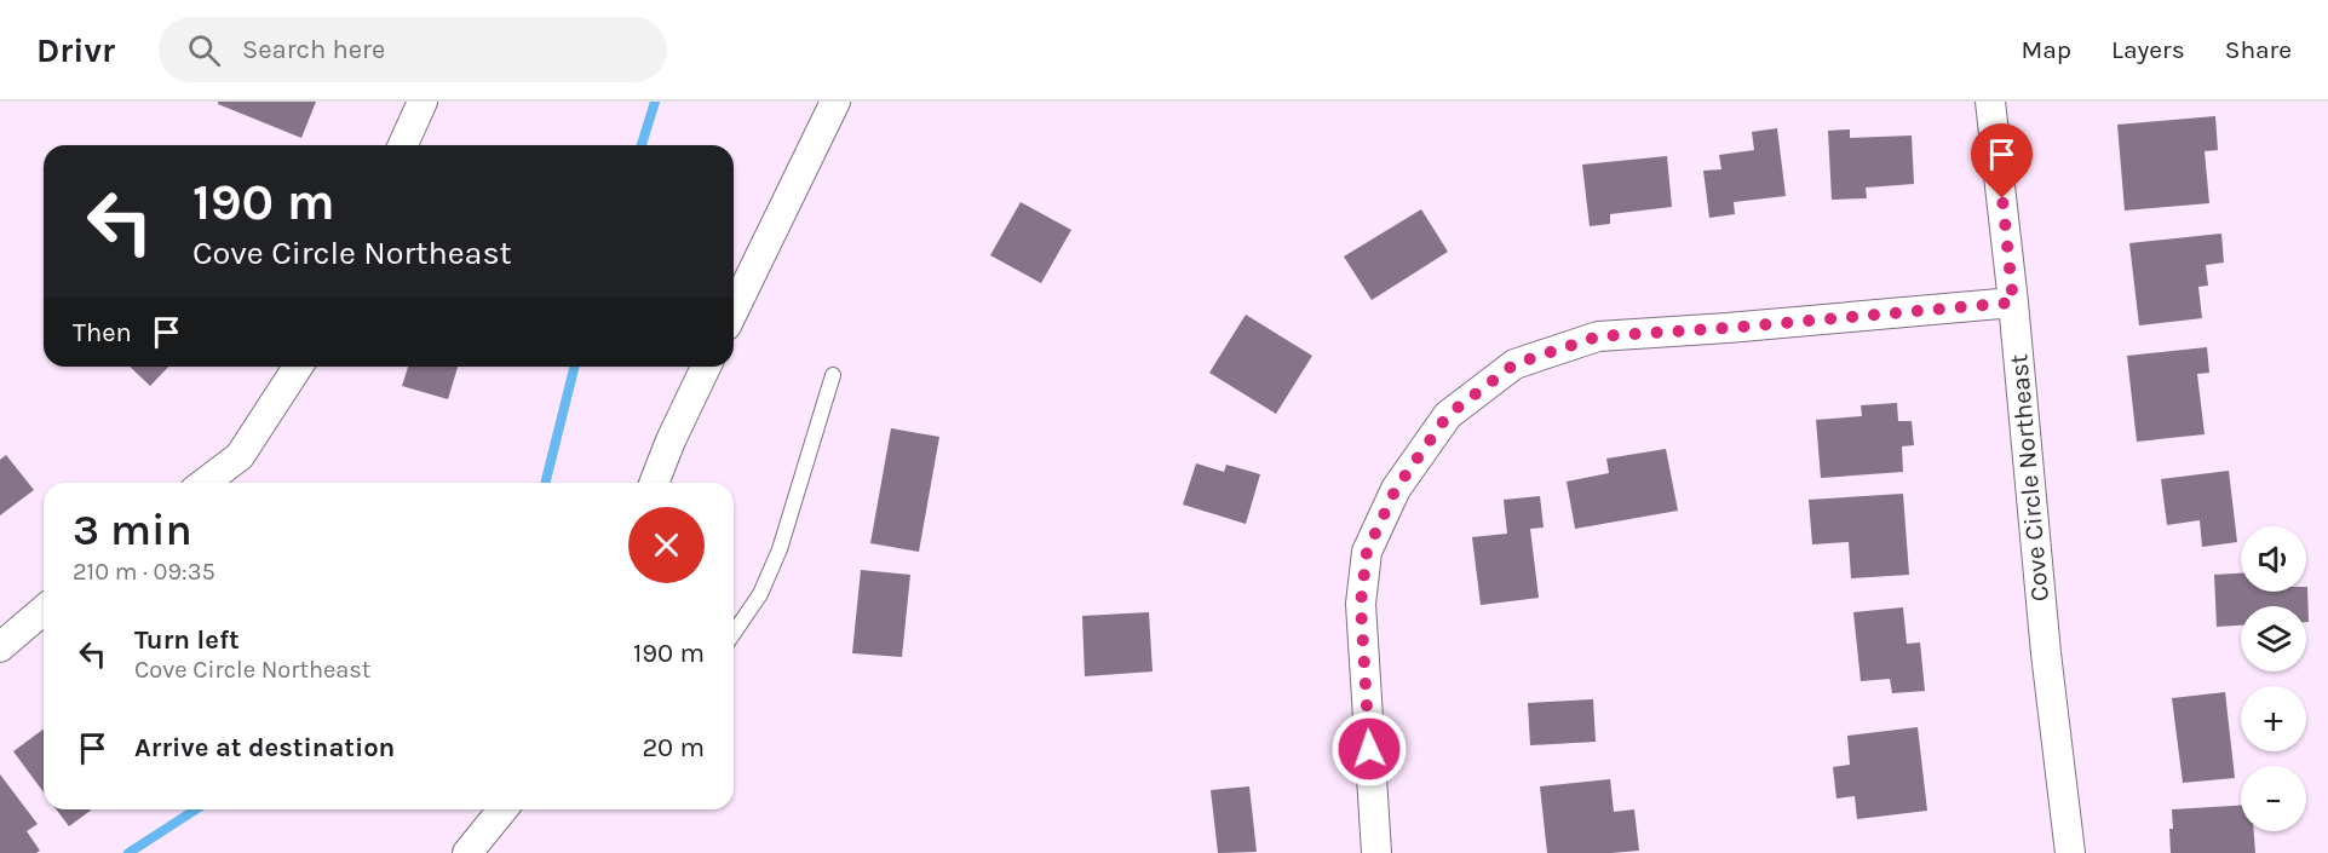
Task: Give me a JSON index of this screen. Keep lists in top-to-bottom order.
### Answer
{
  "streets": {
    "street": ["Cove Circle Northeast"]
  },
  "page": {
    "header": "Drivr",
    "search": "Search here",
    "nav": ["Map", "Layers", "Share"],
    "turn": ["190 m", "Cove Circle Northeast"],
    "then": "Then",
    "heading": ["3 min", "210 m · 09:35"],
    "map_buttons": ["+", "−"],
    "list": [
      {
        "name": "Turn left",
        "note": "Cove Circle Northeast",
        "value": "190 m"
      },
      {
        "name": "Arrive at destination",
        "value": "20 m"
      }
    ]
  }
}
